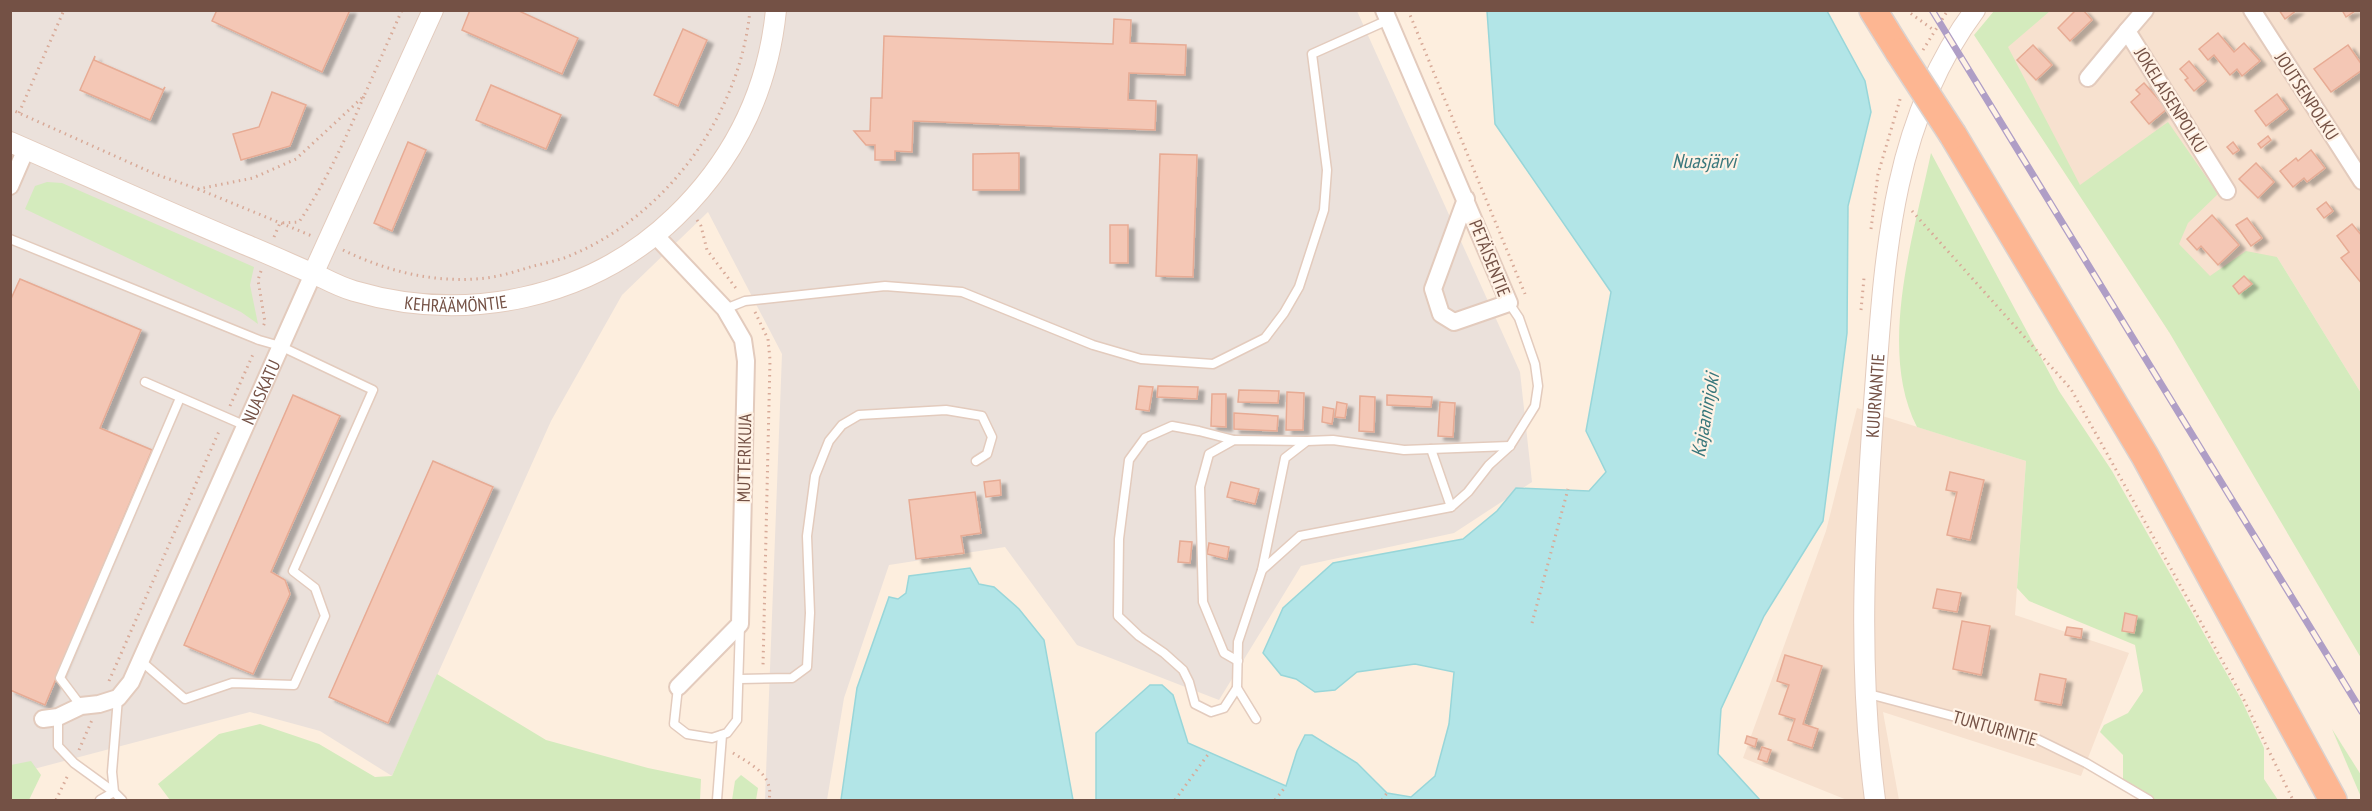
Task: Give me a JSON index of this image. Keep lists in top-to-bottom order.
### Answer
{
  "streets": {
    "street": [
      "JOUTSENPOLKU",
      "JOKELAISENPOLKU",
      "PETÄISENTIE",
      "KEHRÄÄMÖNTIE",
      "NUASKATU",
      "KUURNANTIE",
      "MUTTERIKUJA"
    ],
    "lane": ["TUNTURINTIE"]
  },
  "crossings": [
    ["KEHRÄÄMÖNTIE", "NUASKATU"],
    ["KEHRÄÄMÖNTIE", "MUTTERIKUJA"],
    ["KUURNANTIE", "TUNTURINTIE"]
  ],
  "water": ["Nuasjärvi", "Kajaaninjoki"]
}
